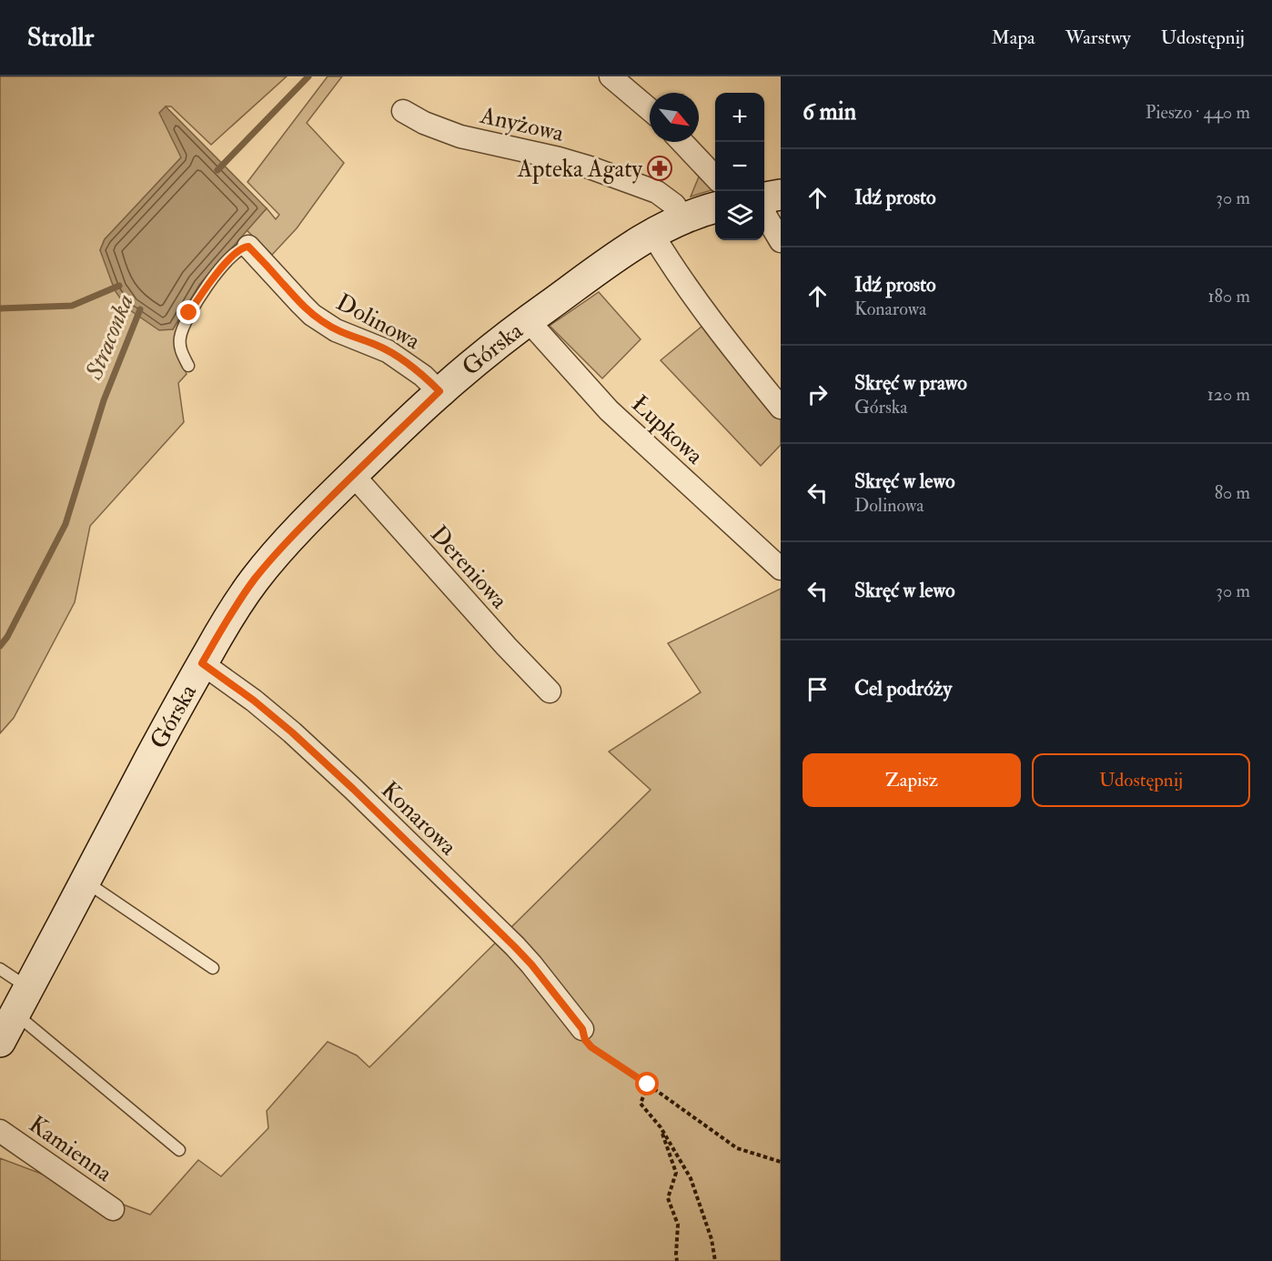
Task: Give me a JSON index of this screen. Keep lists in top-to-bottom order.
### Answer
{
  "streets": {
    "street": [
      "Anyżowa",
      "Dolinowa",
      "Górska",
      "Łupkowa",
      "Dereniowa",
      "Konarowa",
      "Kamienna"
    ]
  },
  "crossings": [
    ["Anyżowa", "Górska"],
    ["Dolinowa", "Górska"],
    ["Górska", "Łupkowa"],
    ["Górska", "Dereniowa"],
    ["Górska", "Konarowa"]
  ],
  "water": ["Straconka"],
  "places": {
    "pharmacy": ["Apteka Agaty"]
  },
  "north": "bottom right",
  "page": {
    "header": "Strollr",
    "nav": ["Mapa", "Warstwy", "Udostępnij"],
    "heading": ["6 min", "Pieszo · 440 m"],
    "map_buttons": ["+", "−"],
    "list": [
      ["Idź prosto", "30 m"],
      ["Idź prosto", "Konarowa", "180 m"],
      ["Skręć w prawo", "Górska", "120 m"],
      ["Skręć w lewo", "Dolinowa", "80 m"],
      ["Skręć w lewo", "30 m"],
      "Cel podróży"
    ],
    "buttons": ["Zapisz", "Udostępnij"]
  }
}
